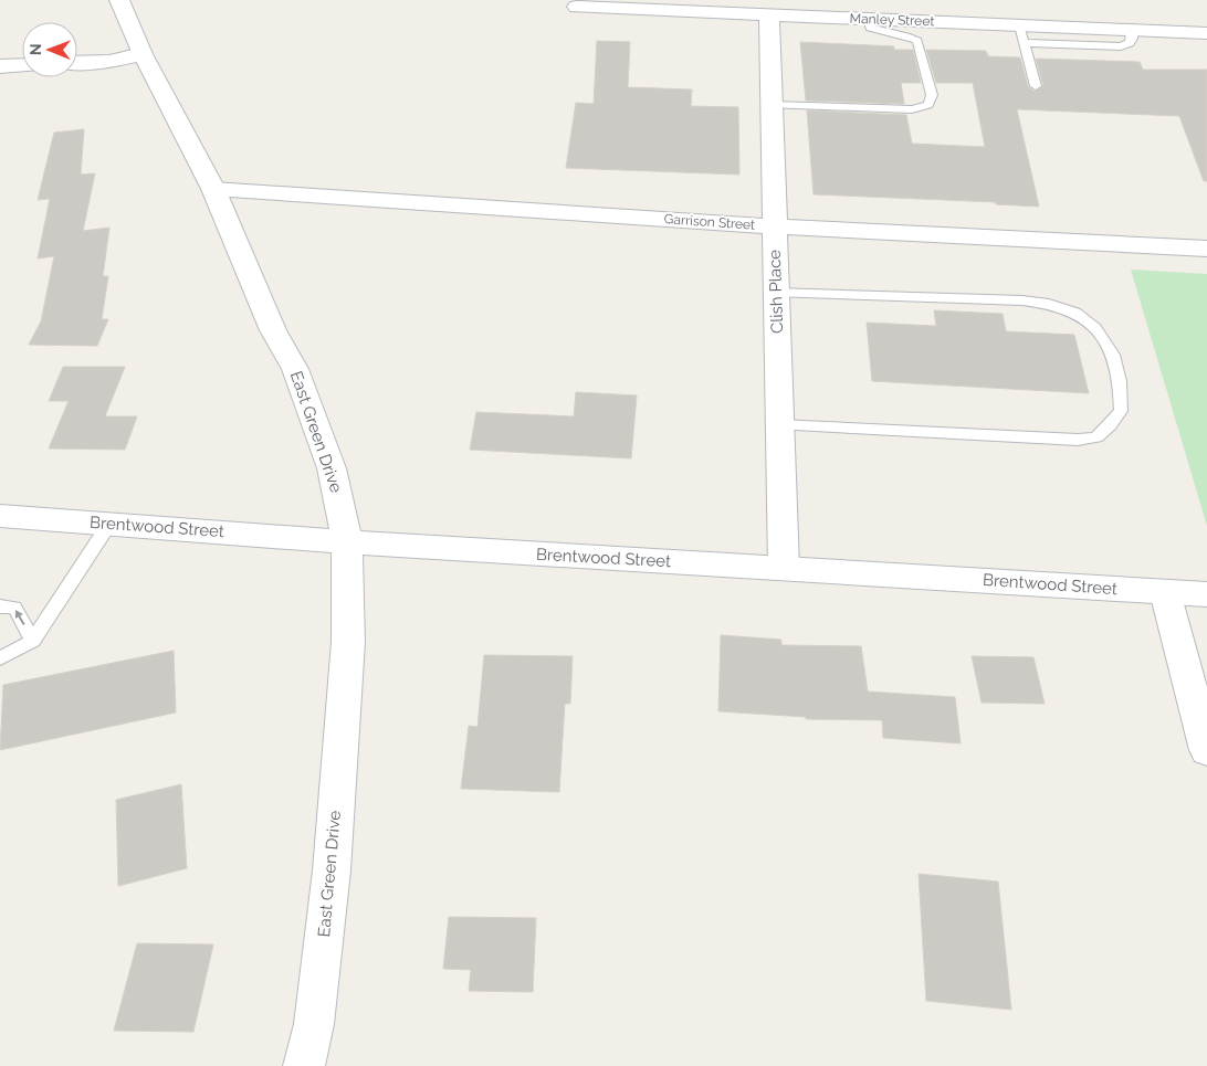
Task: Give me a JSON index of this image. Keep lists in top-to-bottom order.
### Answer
{
  "streets": {
    "street": [
      "Manley Street",
      "Garrison Street",
      "Clish Place",
      "East Green Drive",
      "Brentwood Street"
    ]
  },
  "crossings": [
    ["Manley Street", "Clish Place"],
    ["Garrison Street", "Clish Place"],
    ["Garrison Street", "East Green Drive"],
    ["Clish Place", "Brentwood Street"],
    ["East Green Drive", "Brentwood Street"]
  ],
  "north": "left"
}
